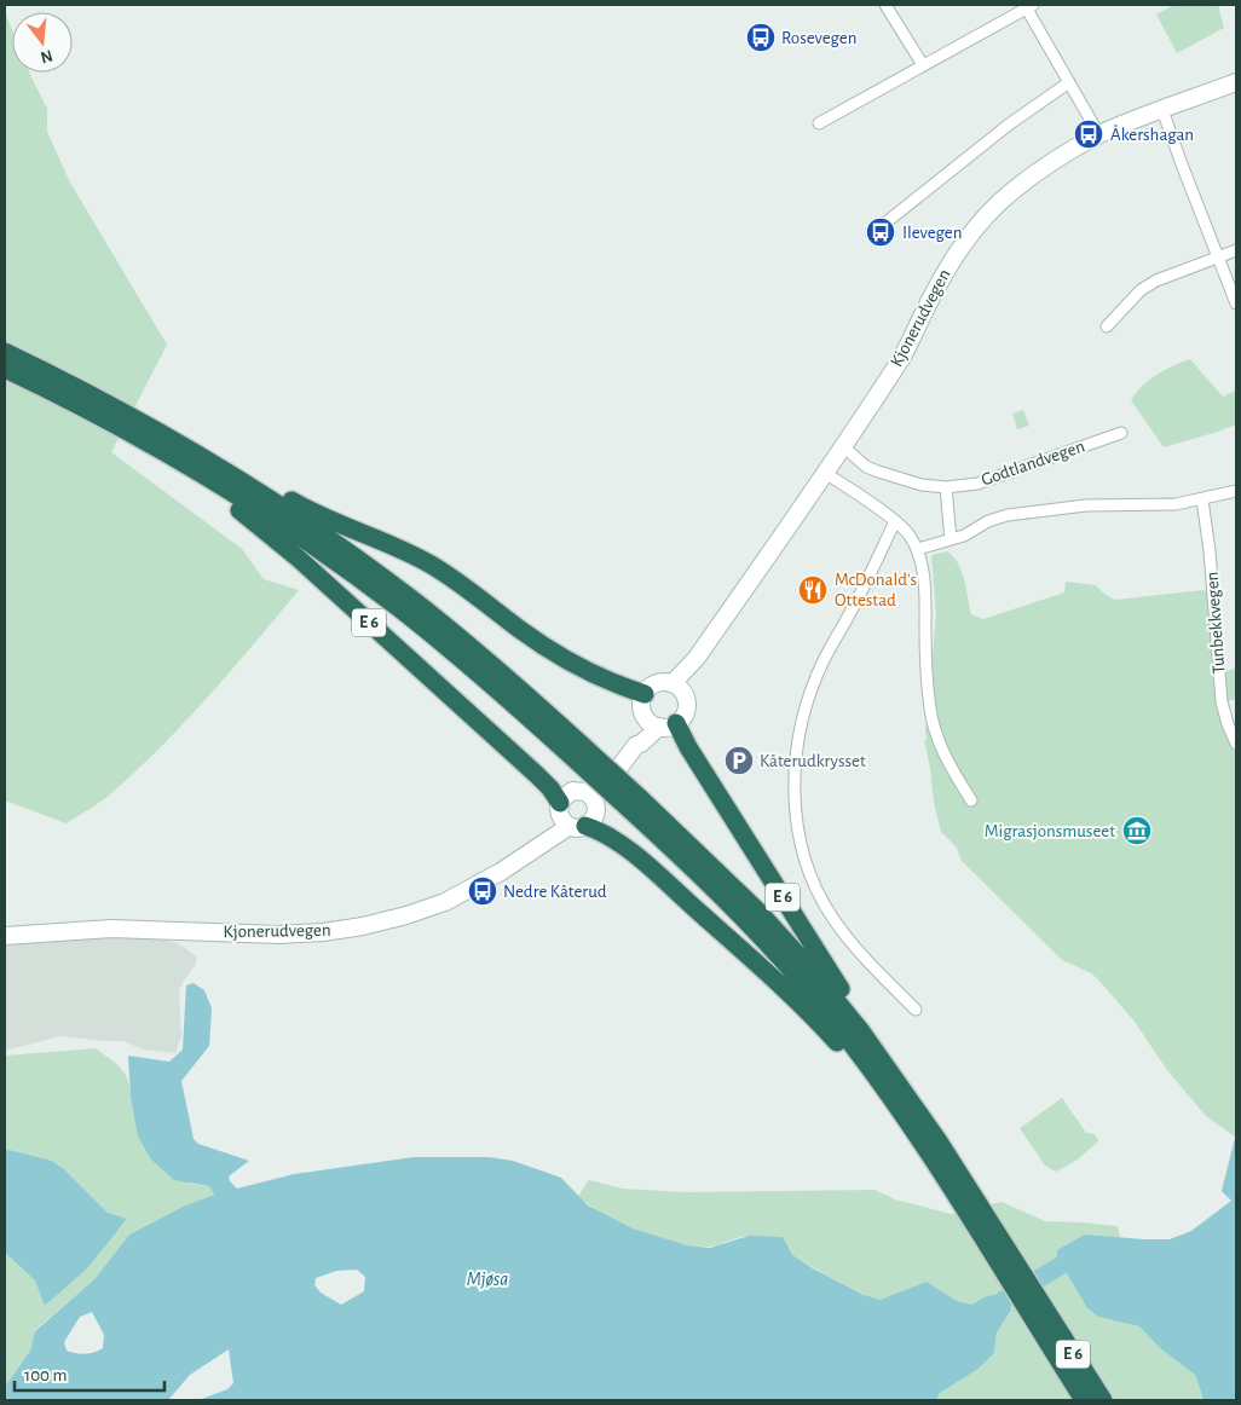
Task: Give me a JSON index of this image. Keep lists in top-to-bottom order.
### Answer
{
  "streets": {
    "highway": ["E 6"],
    "main road": ["Kjonerudvegen"],
    "street": ["Godtlandvegen", "Tunbekkvegen"]
  },
  "crossings": [
    ["Kjonerudvegen", "Godtlandvegen"],
    ["Kjonerudvegen", "E 6"]
  ],
  "water": ["Mjøsa"],
  "places": {
    "bus stop": [
      "Rosevegen",
      "Åkershagan",
      "Ilevegen",
      "Nedre Kåterud"
    ],
    "restaurant": ["McDonald's Ottestad"],
    "parking": ["Kåterudkrysset"],
    "museum": ["Migrasjonsmuseet"]
  },
  "scale_bar": "100 m",
  "north": "bottom"
}
